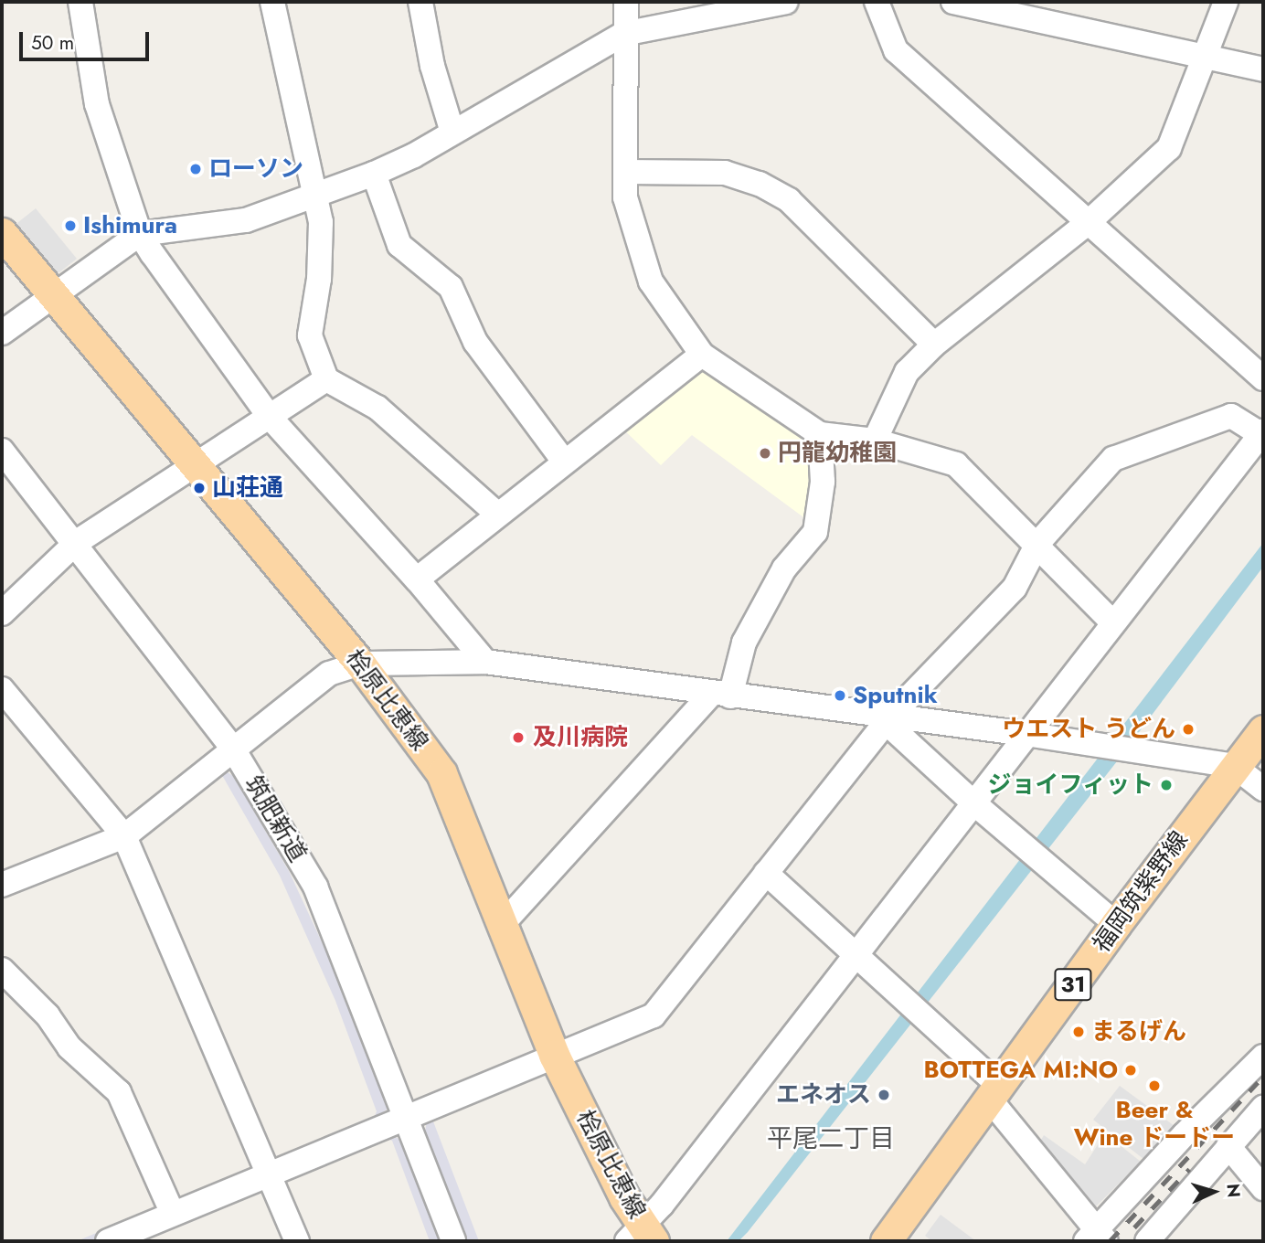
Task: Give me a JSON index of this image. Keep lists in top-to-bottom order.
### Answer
{
  "streets": {
    "main road": ["桧原比恵線", "福岡筑紫野線", "31"],
    "street": ["筑肥新道"]
  },
  "districts": ["平尾二丁目"],
  "places": [
    "ローソン",
    "Ishimura",
    "円龍幼稚園",
    "山荘通",
    "Sputnik",
    "ウエスト うどん",
    "及川病院",
    "ジョイフィット",
    "まるげん",
    "BOTTEGA MI:NO",
    "Beer & Wine ドードー",
    "エネオス"
  ],
  "scale_bar": "50 m",
  "north": "right"
}
